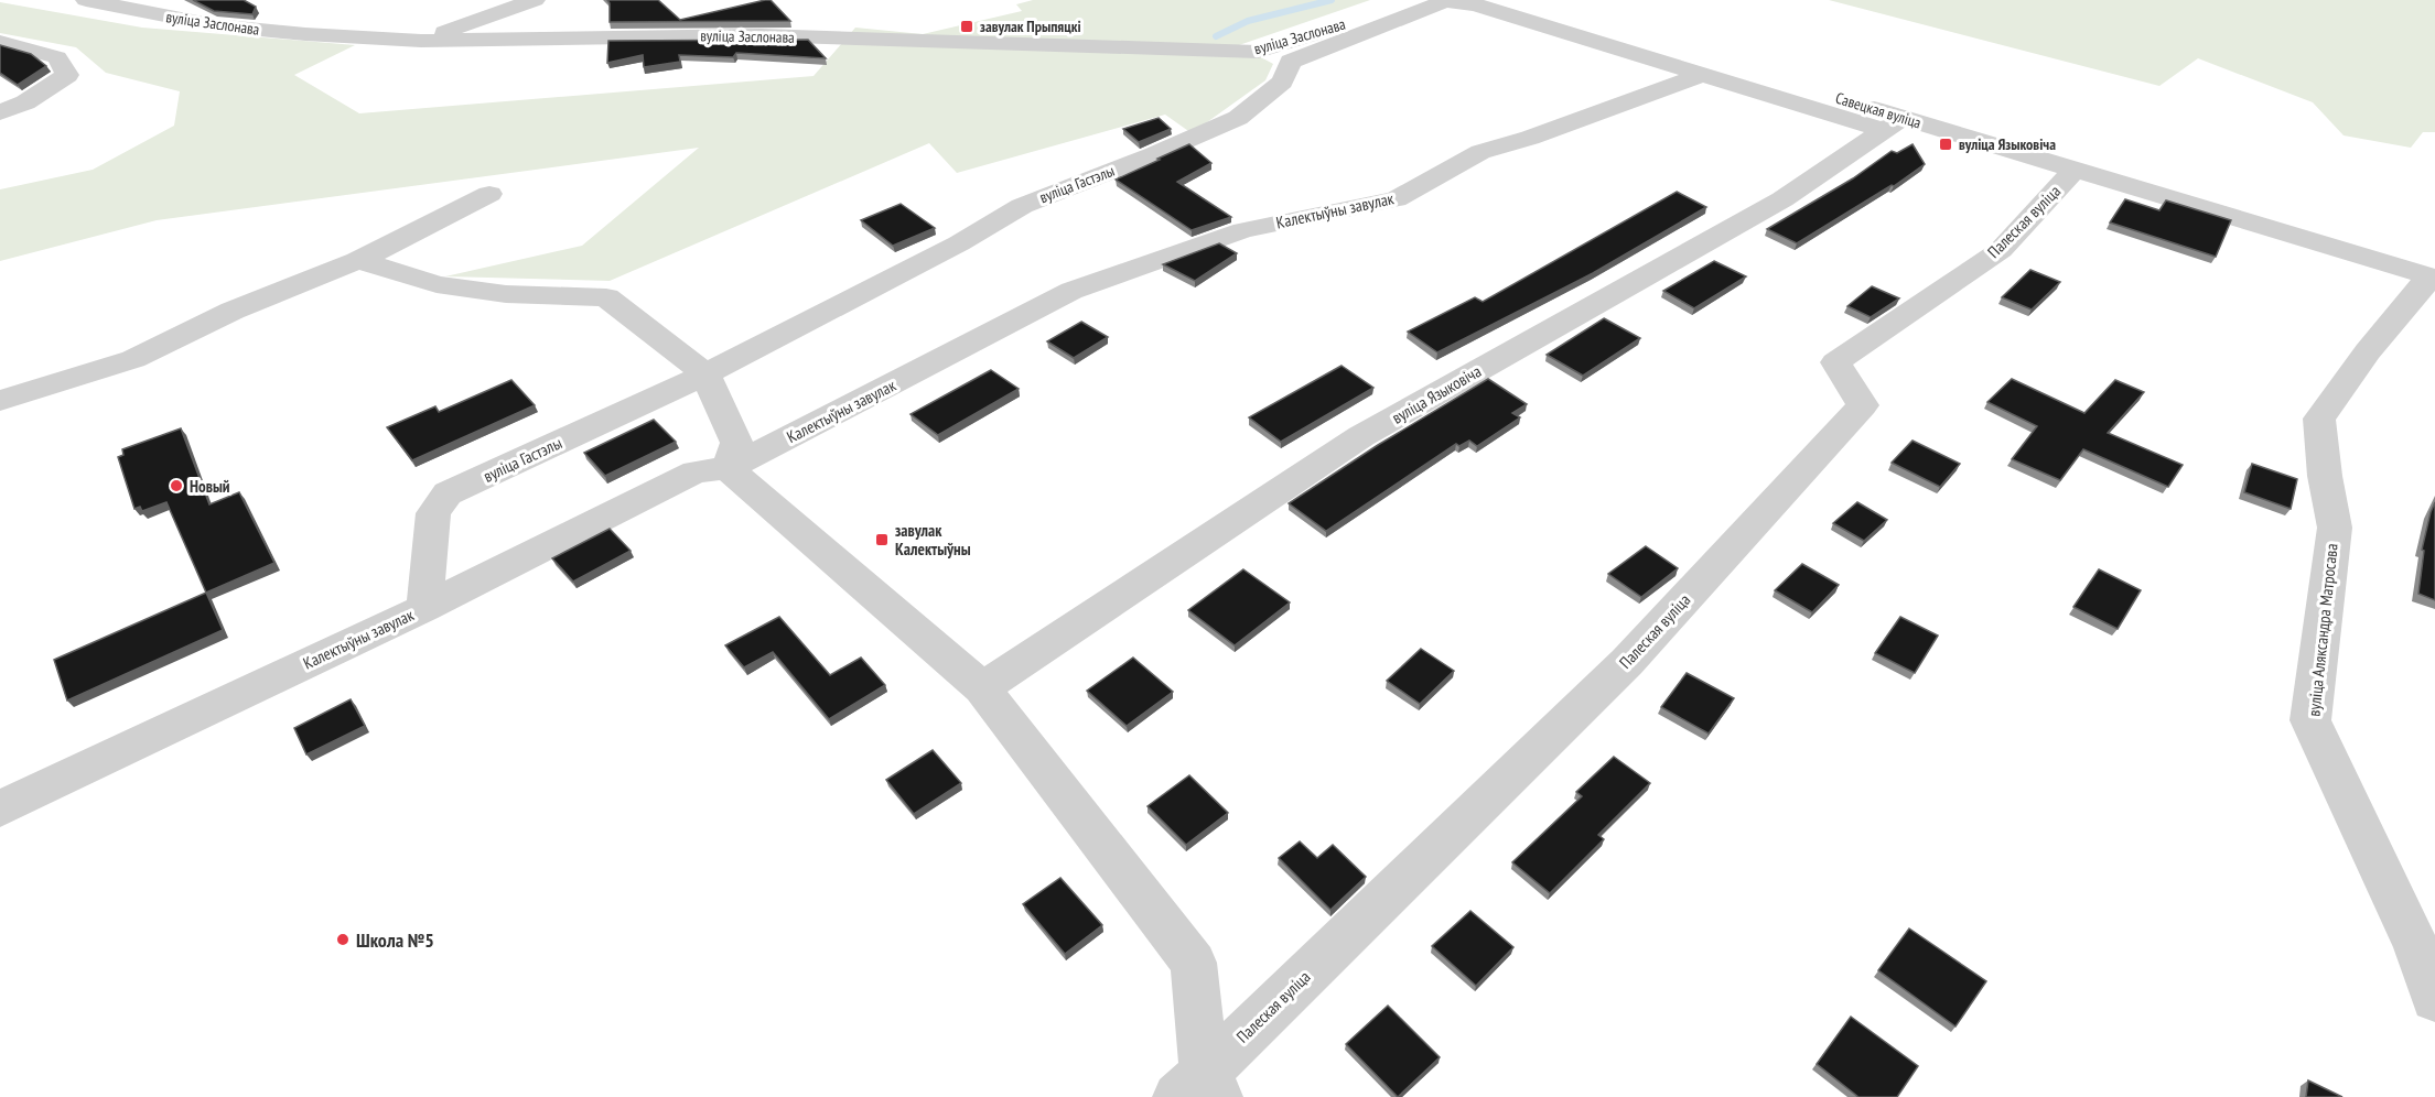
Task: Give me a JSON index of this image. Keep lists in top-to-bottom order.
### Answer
{
  "streets": {
    "street": [
      "вуліца Заслонава",
      "Савецкая вуліца",
      "вуліца Гастэлы",
      "Калектыўны завулак",
      "Палеская вуліца",
      "вуліца Языковіча",
      "вуліца Аляксандра Матросава"
    ]
  },
  "crossings": [
    ["Савецкая вуліца", "вуліца Гастэлы"],
    ["Савецкая вуліца", "Калектыўны завулак"],
    ["Савецкая вуліца", "Палеская вуліца"],
    ["Савецкая вуліца", "вуліца Языковіча"],
    ["Савецкая вуліца", "вуліца Аляксандра Матросава"],
    ["вуліца Гастэлы", "Калектыўны завулак"]
  ],
  "places": {
    "transit": ["завулак Прыпяцкі", "вуліца Языковіча", "завулак Калектыўны"],
    "other": ["Новый", "Школа №5"]
  }
}
